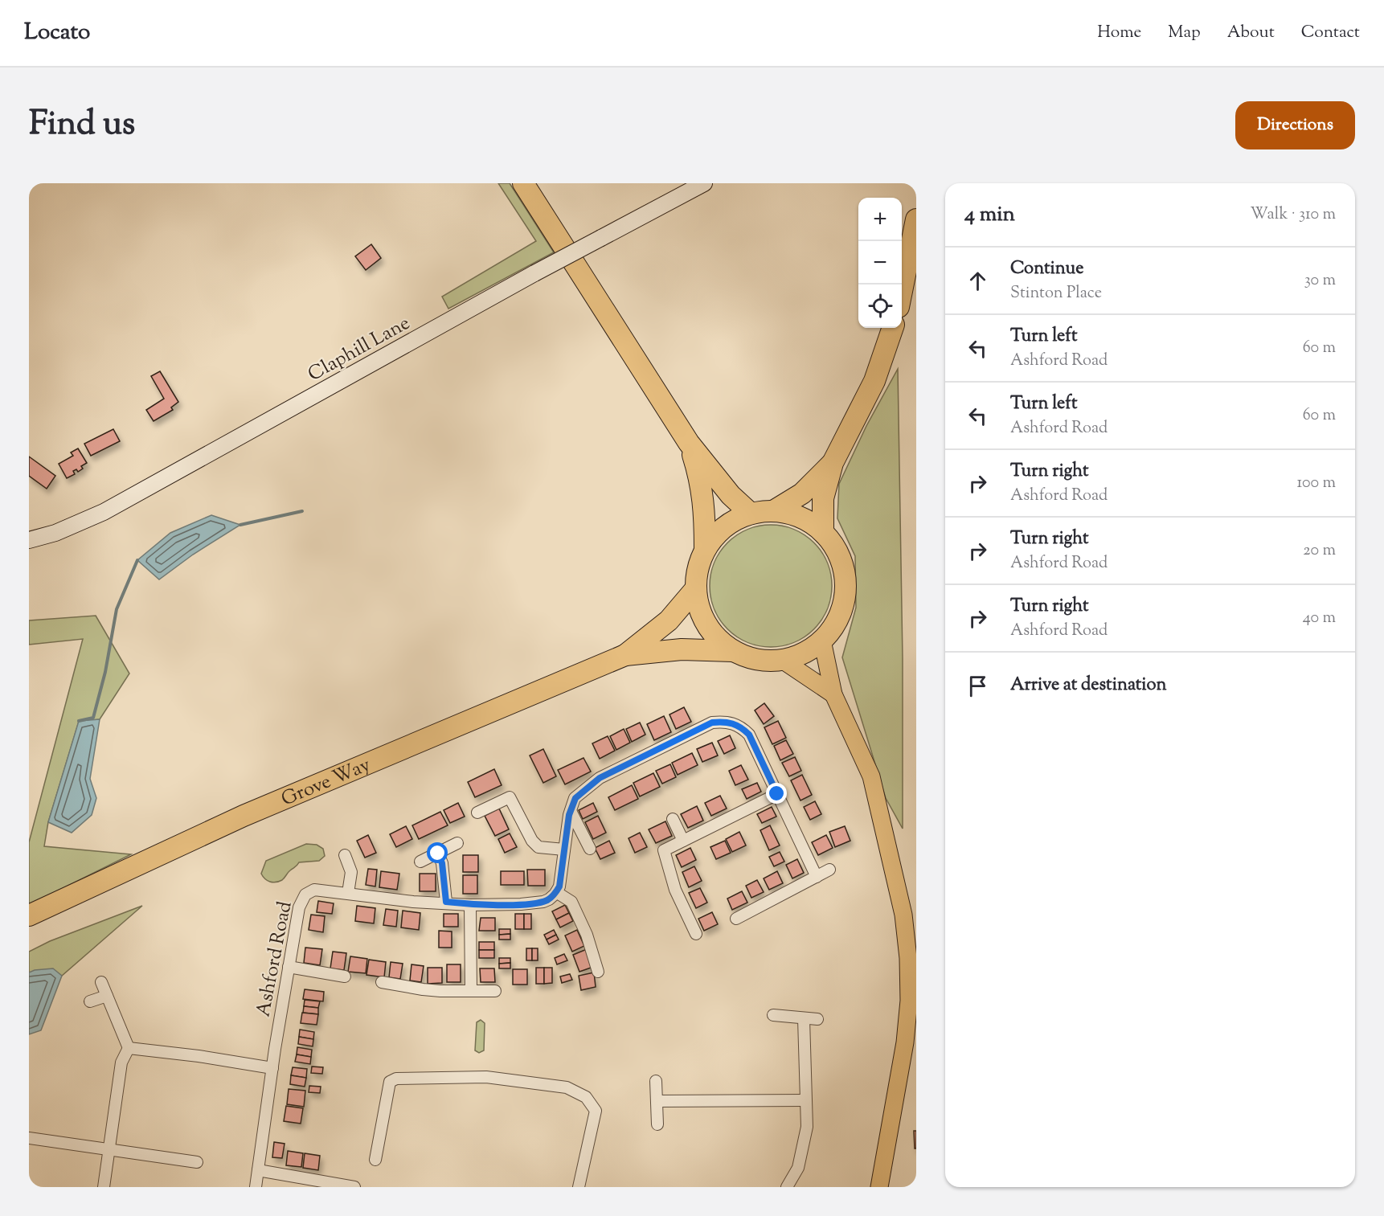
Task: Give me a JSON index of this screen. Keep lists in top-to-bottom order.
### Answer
{
  "streets": {
    "highway": ["Grove Way"],
    "street": ["Claphill Lane", "Ashford Road"]
  },
  "page": {
    "header": "Locato",
    "nav": [
      "Home",
      "Map",
      "About",
      "Contact"
    ],
    "title": "Find us",
    "buttons": "Directions",
    "heading": ["4 min", "Walk · 310 m"],
    "map_buttons": ["+", "−"],
    "list": [
      ["Continue", "Stinton Place", "30 m"],
      ["Turn left", "Ashford Road", "60 m"],
      ["Turn left", "Ashford Road", "60 m"],
      ["Turn right", "Ashford Road", "100 m"],
      ["Turn right", "Ashford Road", "20 m"],
      ["Turn right", "Ashford Road", "40 m"],
      "Arrive at destination"
    ]
  }
}
